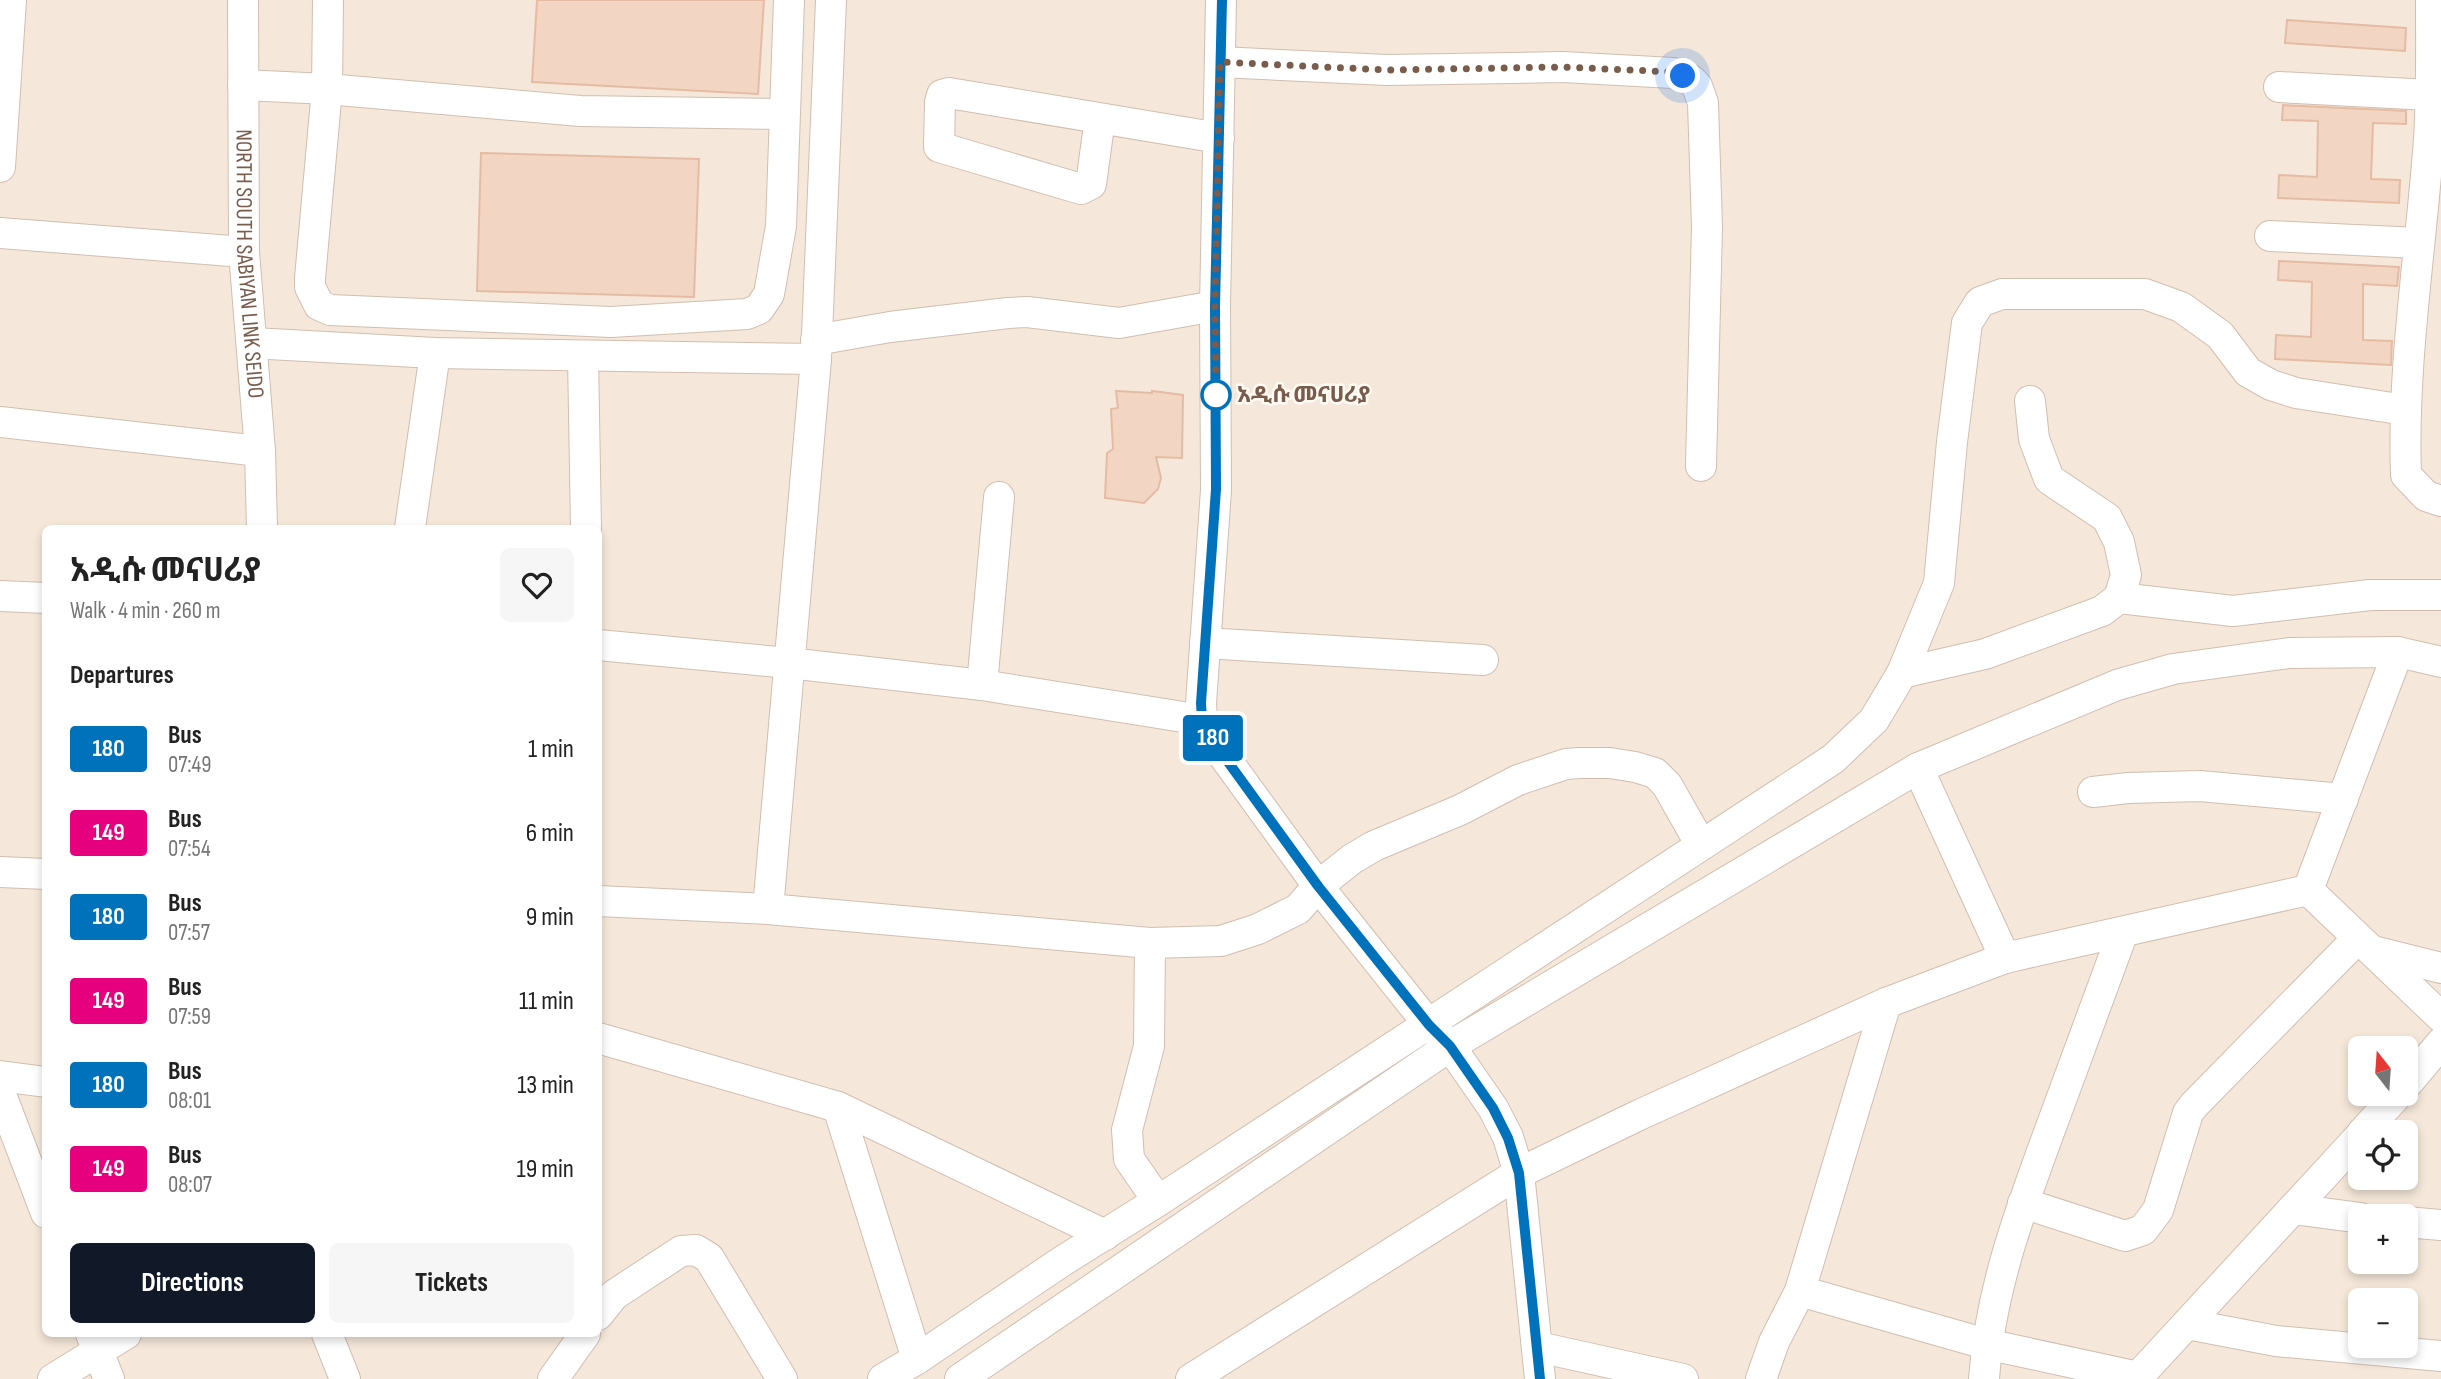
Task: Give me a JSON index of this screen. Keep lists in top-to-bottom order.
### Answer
{
  "streets": {
    "street": ["NORTH SOUTH SABIYAN LINK SEIDO"]
  },
  "places": ["አዲሱ መናሀሪያ"],
  "lines": ["bus line 180"],
  "north": "top",
  "page": {
    "on_map": "180",
    "heading": [
      ["አዲሱ መናሀሪያ", "Walk · 4 min · 260 m"],
      "Departures"
    ],
    "list": [
      {
        "mark": "180",
        "name": "Bus",
        "note": "07:49",
        "value": "1 min"
      },
      {
        "mark": "149",
        "name": "Bus",
        "note": "07:54",
        "value": "6 min"
      },
      {
        "mark": "180",
        "name": "Bus",
        "note": "07:57",
        "value": "9 min"
      },
      {
        "mark": "149",
        "name": "Bus",
        "note": "07:59",
        "value": "11 min"
      },
      {
        "mark": "180",
        "name": "Bus",
        "note": "08:01",
        "value": "13 min"
      },
      {
        "mark": "149",
        "name": "Bus",
        "note": "08:07",
        "value": "19 min"
      }
    ],
    "map_buttons": ["+", "−"],
    "buttons": ["Directions", "Tickets"]
  }
}
